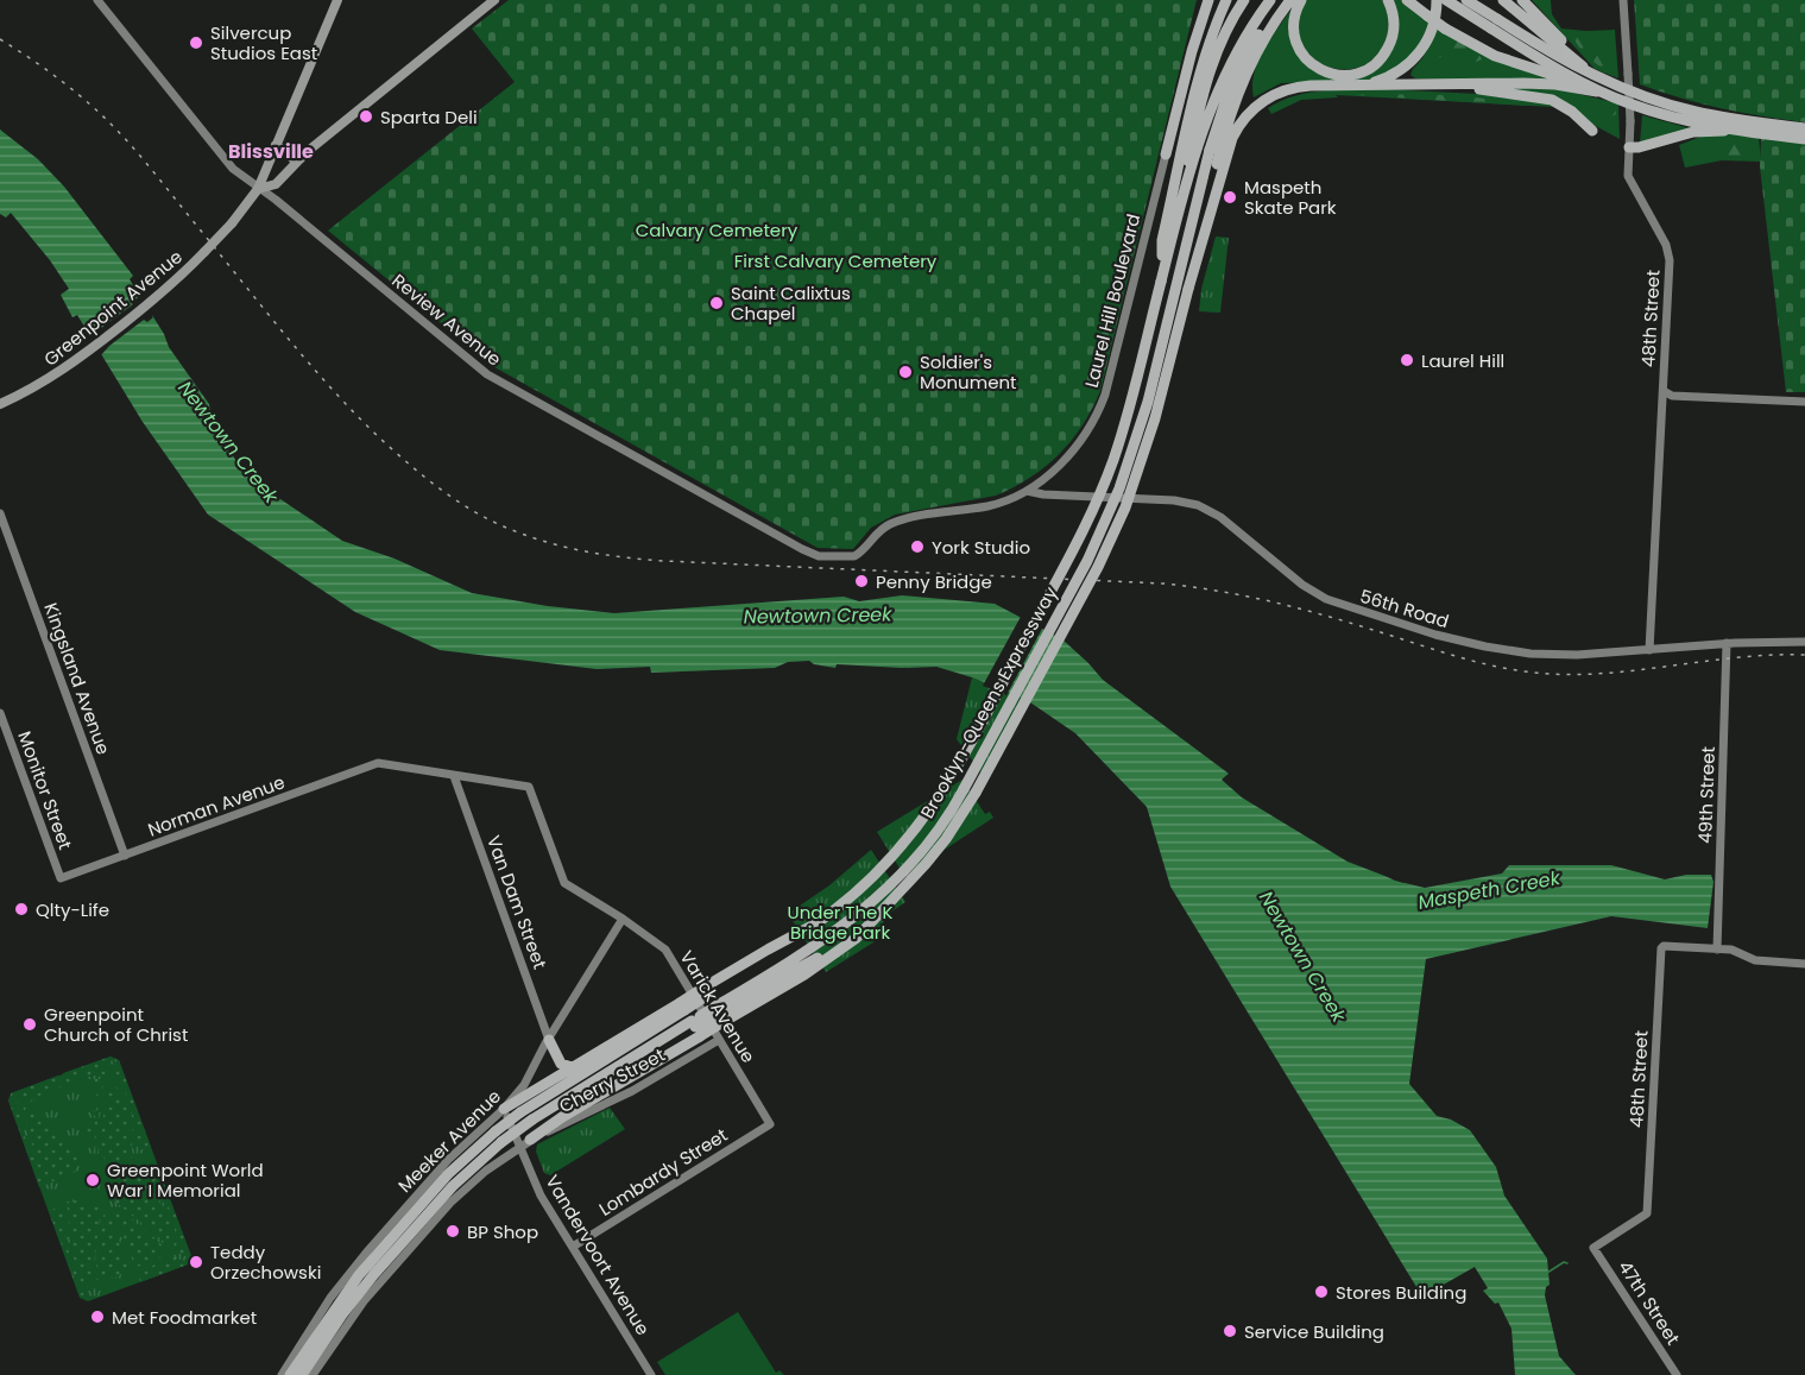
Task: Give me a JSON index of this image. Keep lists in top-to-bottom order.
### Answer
{
  "streets": {
    "highway": ["Brooklyn-Queens Expressway"],
    "main road": [
      "Laurel Hill Boulevard",
      "Greenpoint Avenue",
      "48th Street",
      "Review Avenue",
      "56th Road",
      "Kingsland Avenue",
      "Monitor Street",
      "49th Street",
      "Norman Avenue",
      "Van Dam Street",
      "Varick Avenue",
      "Cherry Street",
      "Meeker Avenue",
      "Lombardy Street",
      "Vandervoort Avenue",
      "47th Street"
    ]
  },
  "crossings": [
    ["Laurel Hill Boulevard", "Review Avenue"],
    ["Laurel Hill Boulevard", "56th Road"],
    ["Greenpoint Avenue", "Review Avenue"],
    ["48th Street", "56th Road"],
    ["48th Street", "49th Street"],
    ["48th Street", "47th Street"],
    ["56th Road", "49th Street"],
    ["Kingsland Avenue", "Norman Avenue"],
    ["Monitor Street", "Norman Avenue"],
    ["Norman Avenue", "Van Dam Street"],
    ["Norman Avenue", "Varick Avenue"],
    ["Van Dam Street", "Varick Avenue"],
    ["Van Dam Street", "Meeker Avenue"],
    ["Varick Avenue", "Cherry Street"],
    ["Varick Avenue", "Meeker Avenue"],
    ["Varick Avenue", "Lombardy Street"],
    ["Cherry Street", "Vandervoort Avenue"],
    ["Meeker Avenue", "Vandervoort Avenue"],
    ["Lombardy Street", "Vandervoort Avenue"]
  ],
  "districts": ["Blissville"],
  "water": ["Newtown Creek", "Maspeth Creek"],
  "parks": ["Calvary Cemetery", "First Calvary Cemetery", "Under The K Bridge Park"],
  "places": [
    "Silvercup Studios East",
    "Sparta Deli",
    "Maspeth Skate Park",
    "Saint Calixtus Chapel",
    "Laurel Hill",
    "Soldier's Monument",
    "York Studio",
    "Penny Bridge",
    "Qlty-Life",
    "Greenpoint Church of Christ",
    "Greenpoint World War I Memorial",
    "BP Shop",
    "Teddy Orzechowski",
    "Stores Building",
    "Met Foodmarket",
    "Service Building"
  ]
}
